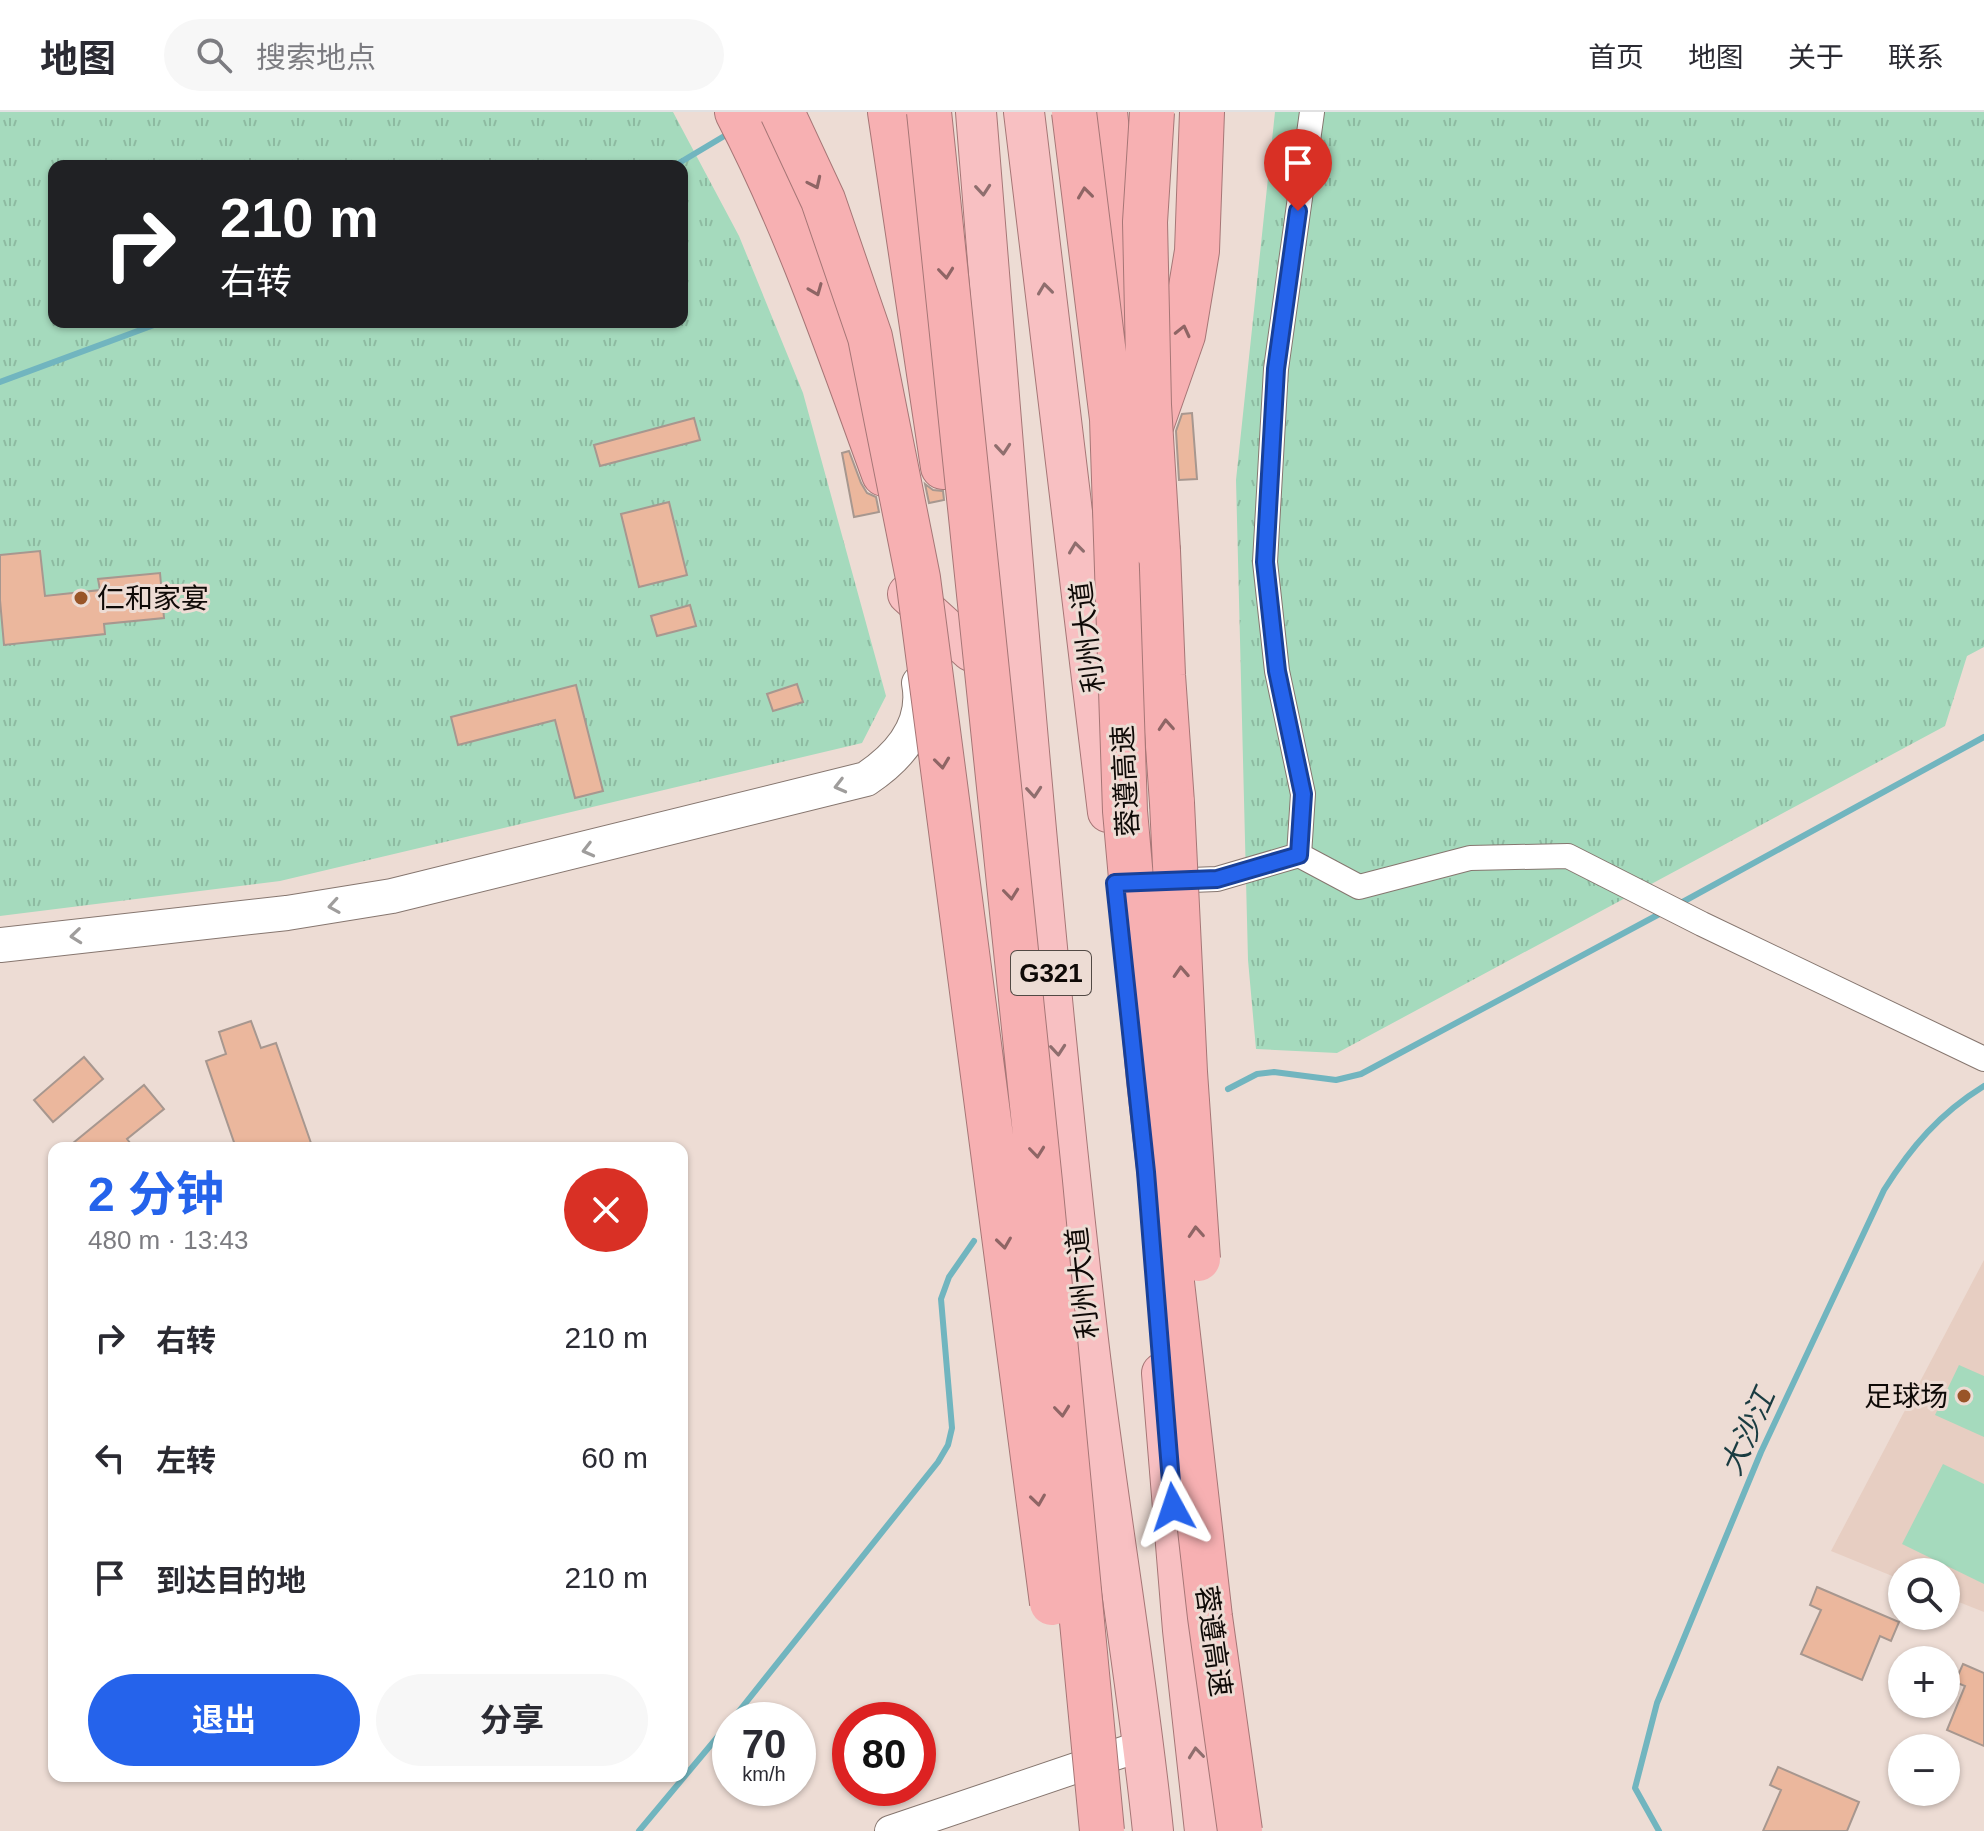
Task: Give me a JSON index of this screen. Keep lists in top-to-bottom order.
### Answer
{
  "streets": {
    "highway": ["利州大道", "蓉遵高速", "G321"]
  },
  "water": ["大沙江"],
  "places": ["仁和家宴", "足球场"],
  "page": {
    "header": "地图",
    "search": "搜索地点",
    "nav": [
      "首页",
      "地图",
      "关于",
      "联系"
    ],
    "turn": ["210 m", "右转"],
    "heading": ["2 分钟", "480 m · 13:43"],
    "list": [
      {
        "name": "右转",
        "value": "210 m"
      },
      {
        "name": "左转",
        "value": "60 m"
      },
      {
        "name": "到达目的地",
        "value": "210 m"
      }
    ],
    "map_buttons": ["+", "−"],
    "buttons": ["退出", "分享"],
    "speed": "70 km/h",
    "limit": "80"
  }
}
